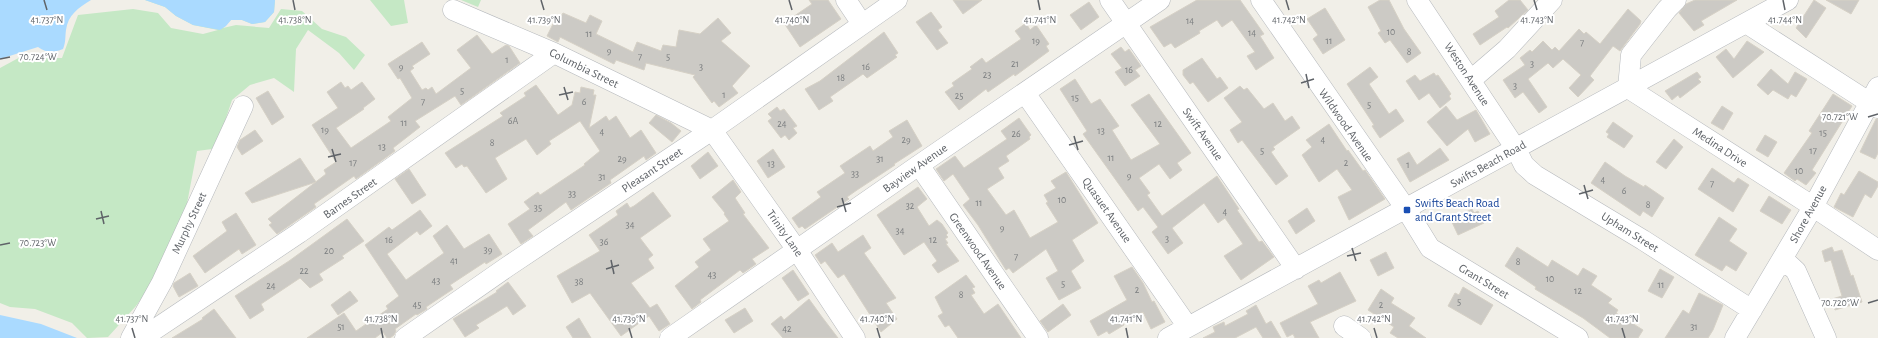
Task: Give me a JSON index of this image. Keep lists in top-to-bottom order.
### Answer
{
  "streets": {
    "street": [
      "Columbia Street",
      "Weston Avenue",
      "Wildwood Avenue",
      "Swift Avenue",
      "Medina Drive",
      "Swifts Beach Road",
      "Bayview Avenue",
      "Pleasant Street",
      "Barnes Street",
      "Quasuet Avenue",
      "Shore Avenue",
      "Murphy Street",
      "Upham Street",
      "Trinity Lane",
      "Greenwood Avenue",
      "Grant Street"
    ]
  },
  "crossings": [
    ["Columbia Street", "Pleasant Street"],
    ["Columbia Street", "Barnes Street"],
    ["Columbia Street", "Trinity Lane"],
    ["Weston Avenue", "Swifts Beach Road"],
    ["Weston Avenue", "Upham Street"],
    ["Wildwood Avenue", "Swifts Beach Road"],
    ["Wildwood Avenue", "Grant Street"],
    ["Swift Avenue", "Swifts Beach Road"],
    ["Swift Avenue", "Bayview Avenue"],
    ["Medina Drive", "Swifts Beach Road"],
    ["Medina Drive", "Shore Avenue"],
    ["Swifts Beach Road", "Quasuet Avenue"],
    ["Swifts Beach Road", "Upham Street"],
    ["Swifts Beach Road", "Grant Street"],
    ["Bayview Avenue", "Quasuet Avenue"],
    ["Bayview Avenue", "Trinity Lane"],
    ["Bayview Avenue", "Greenwood Avenue"],
    ["Pleasant Street", "Trinity Lane"],
    ["Shore Avenue", "Upham Street"]
  ],
  "places": {
    "transit": ["Swifts Beach Road and Grant Street"]
  },
  "house_numbers": [
    "14",
    "10",
    "14",
    "11",
    "19",
    "11",
    "7",
    "9",
    "8",
    "7",
    "5",
    "1",
    "21",
    "3",
    "9",
    "3",
    "16",
    "16",
    "23",
    "18",
    "3",
    "5",
    "1",
    "25",
    "15",
    "7",
    "6",
    "5",
    "6A",
    "11",
    "24",
    "12",
    "19",
    "13",
    "4",
    "15",
    "26",
    "29",
    "4",
    "8",
    "13",
    "5",
    "17",
    "11",
    "29",
    "31",
    "17",
    "2",
    "13",
    "1",
    "10",
    "33",
    "9",
    "31",
    "4",
    "7",
    "6",
    "33",
    "10",
    "11",
    "8",
    "32",
    "35",
    "4",
    "34",
    "9",
    "34",
    "3",
    "16",
    "12",
    "36",
    "39",
    "20",
    "7",
    "41",
    "8",
    "22",
    "43",
    "10",
    "43",
    "38",
    "5",
    "11",
    "24",
    "2",
    "12",
    "8",
    "5",
    "45",
    "2",
    "51",
    "31",
    "42"
  ],
  "coordinates": [
    "41.738°N",
    "41.741°N",
    "41.743°N",
    "41.744°N",
    "41.737°N",
    "41.739°N",
    "41.740°N",
    "41.742°N",
    "70.724°W",
    "70.721°W",
    "70.723°W",
    "70.720°W"
  ]
}
